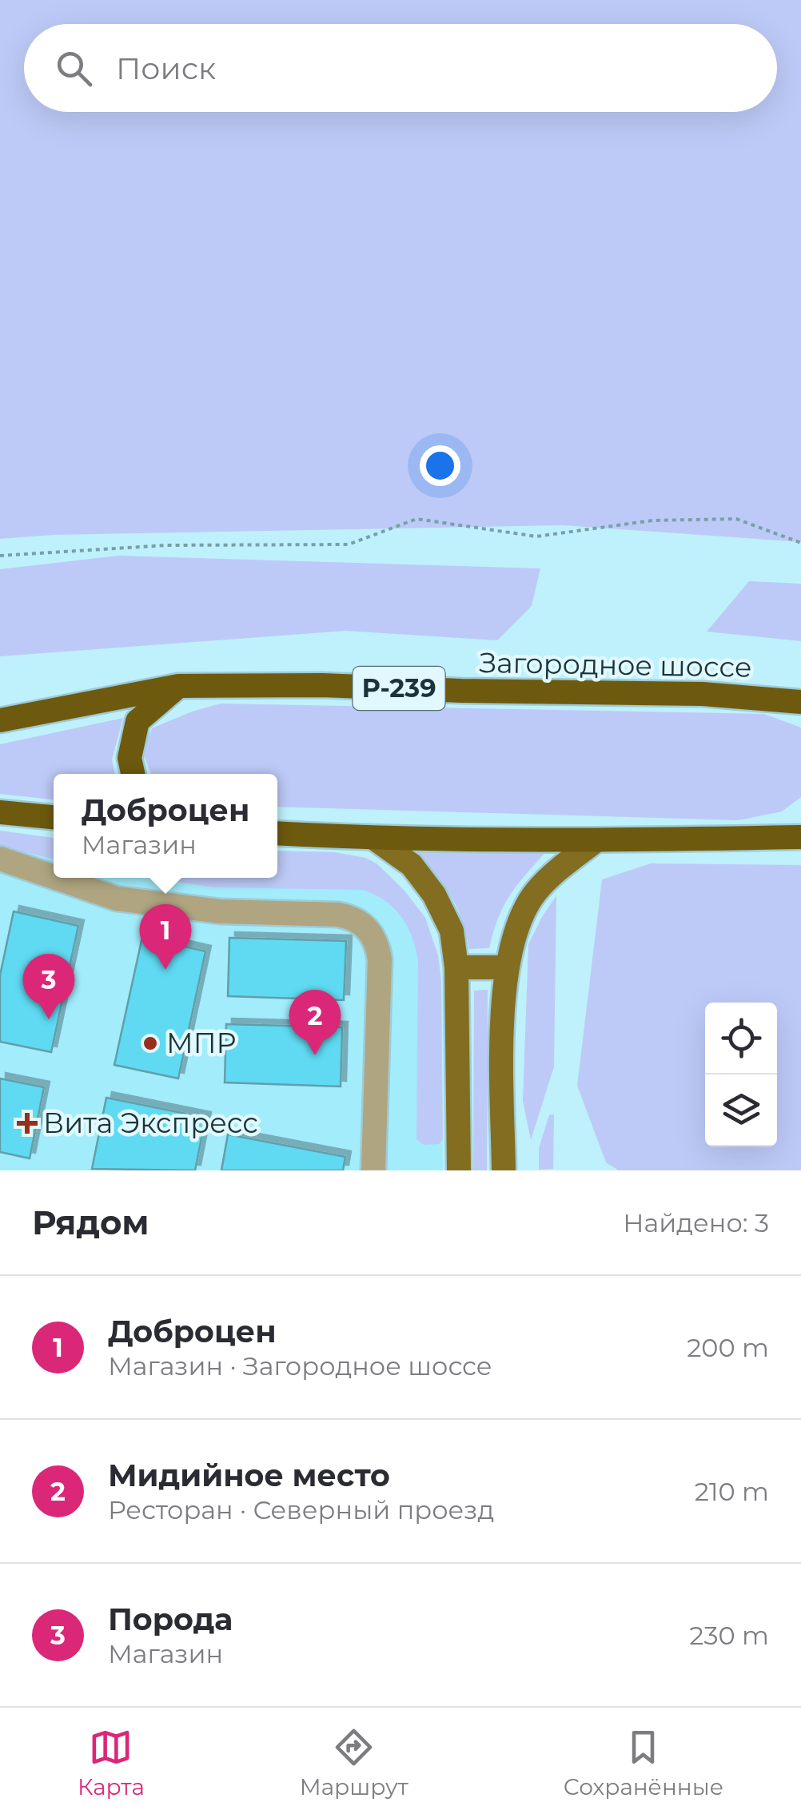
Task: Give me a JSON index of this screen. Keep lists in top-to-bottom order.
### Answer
{
  "streets": {
    "highway": ["Загородное шоссе", "Р-239"]
  },
  "places": {
    "other": ["МПР"],
    "health": ["Вита Экспресс"]
  },
  "page": {
    "search": "Поиск",
    "popup": ["Доброцен", "Магазин"],
    "pins": ["1", "3", "2"],
    "heading": ["Рядом", "Найдено: 3"],
    "list": [
      {
        "mark": "1",
        "name": "Доброцен",
        "note": "Магазин · Загородное шоссе",
        "value": "200 m"
      },
      {
        "mark": "2",
        "name": "Мидийное место",
        "note": "Ресторан · Северный проезд",
        "value": "210 m"
      },
      {
        "mark": "3",
        "name": "Порода",
        "note": "Магазин",
        "value": "230 m"
      }
    ],
    "nav": ["Карта", "Маршрут", "Сохранённые"]
  }
}
